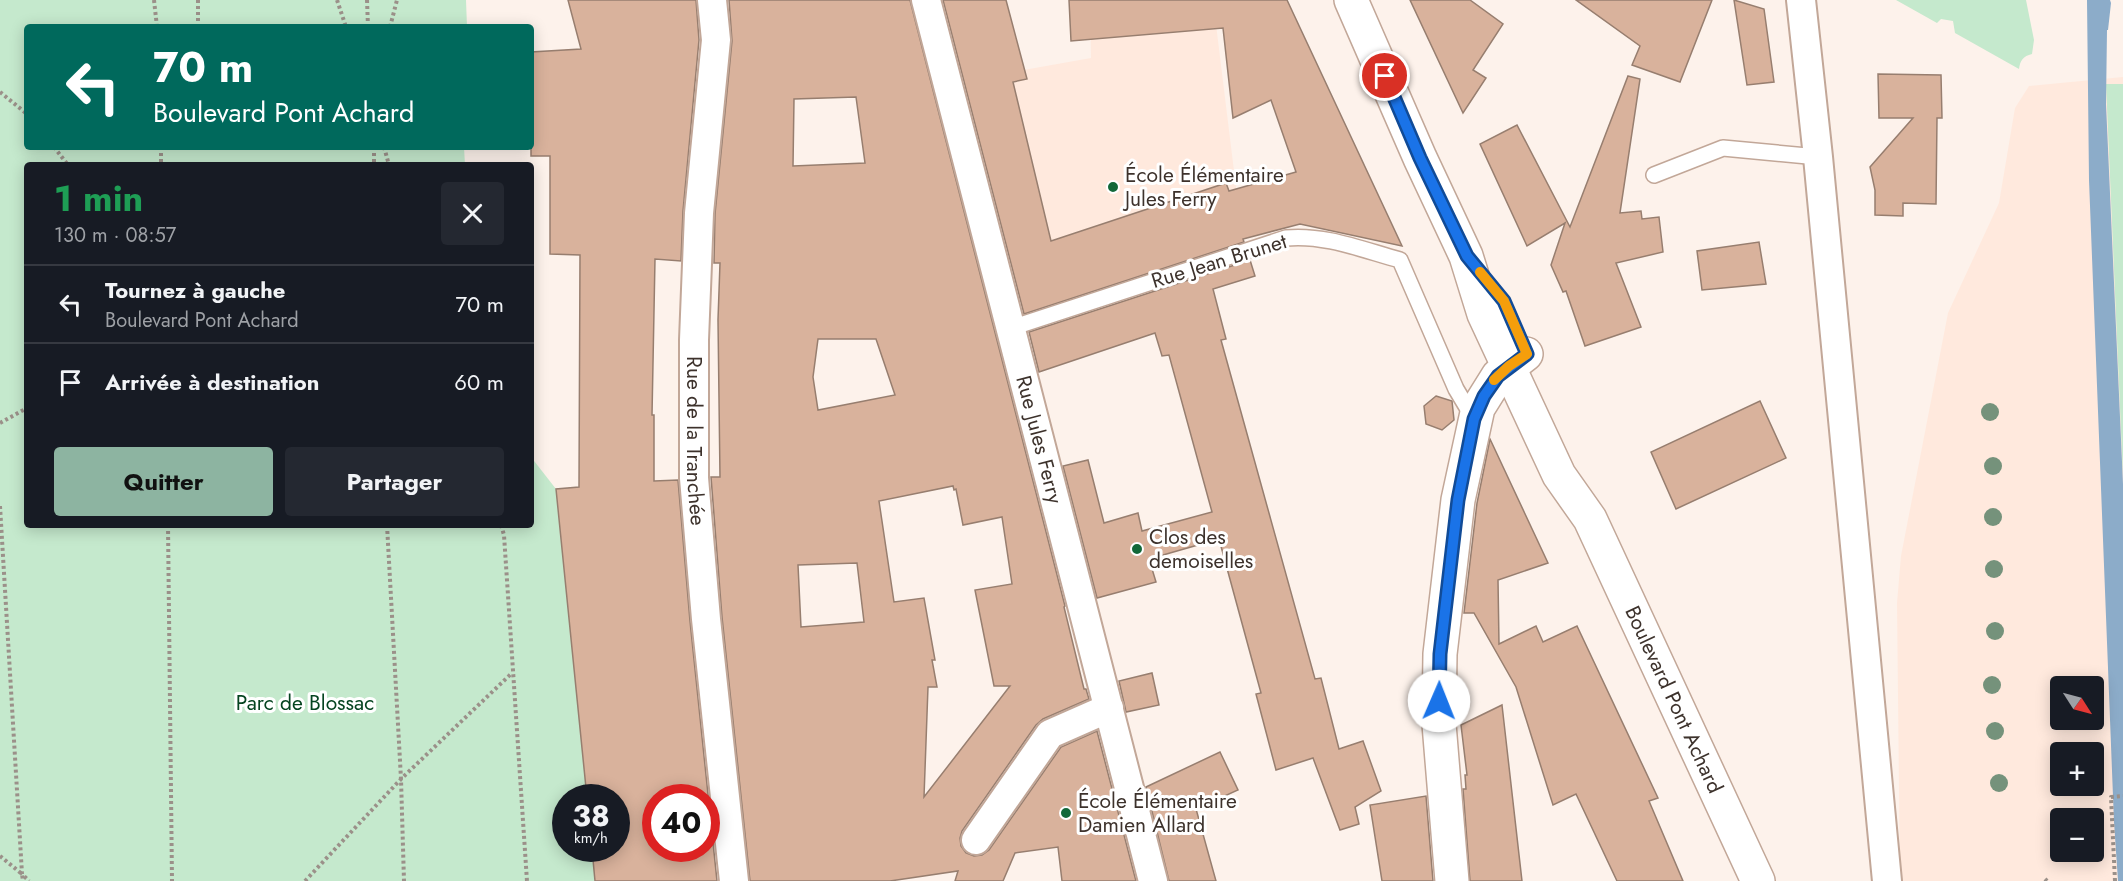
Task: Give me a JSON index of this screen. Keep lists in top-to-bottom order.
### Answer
{
  "streets": {
    "main road": ["Boulevard Pont Achard"],
    "street": ["Rue de la Tranchée", "Rue Jules Ferry"],
    "lane": ["Rue Jean Brunet"]
  },
  "crossings": [
    ["Rue Jean Brunet", "Rue Jules Ferry"]
  ],
  "parks": ["Parc de Blossac"],
  "places": ["École Élémentaire Jules Ferry", "Clos des demoiselles", "École Élémentaire Damien Allard"],
  "north": "bottom right",
  "page": {
    "turn": ["70 m", "Boulevard Pont Achard"],
    "heading": ["1 min", "130 m · 08:57"],
    "list": [
      {
        "name": "Tournez à gauche",
        "note": "Boulevard Pont Achard",
        "value": "70 m"
      },
      {
        "name": "Arrivée à destination",
        "value": "60 m"
      }
    ],
    "buttons": ["Quitter", "Partager"],
    "map_buttons": ["+", "−"],
    "speed": "38 km/h",
    "limit": "40"
  }
}
